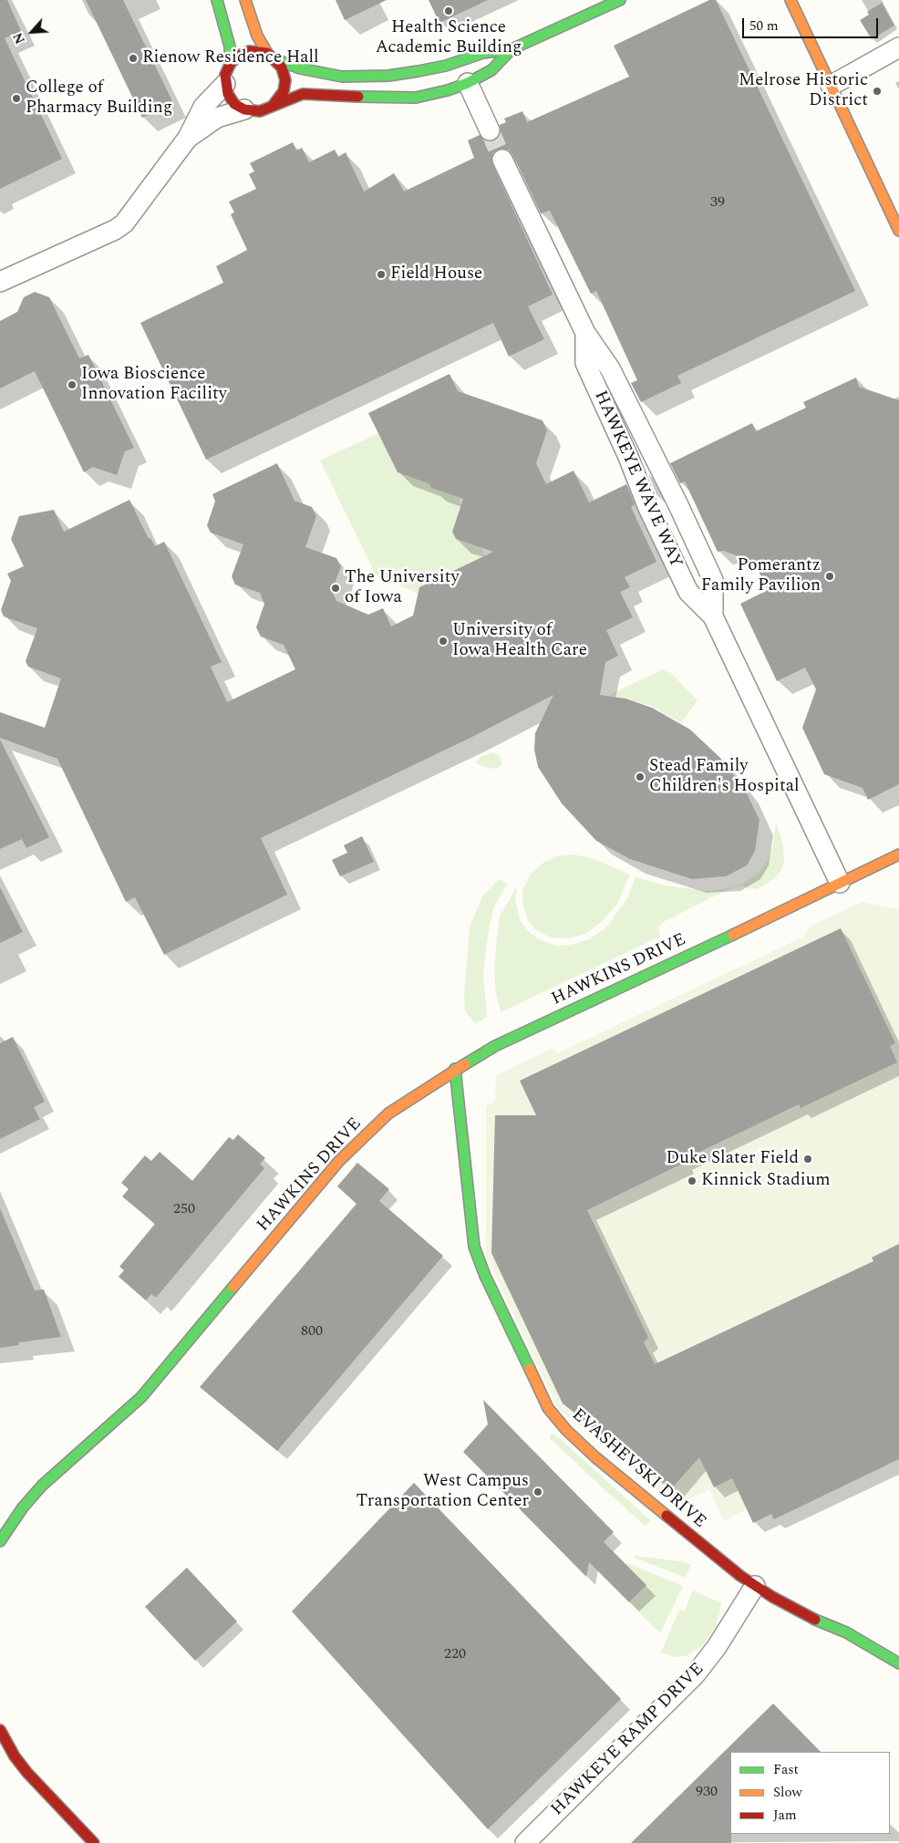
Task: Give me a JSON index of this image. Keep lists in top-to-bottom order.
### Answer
{
  "streets": {
    "street": [
      "HAWKEYE WAVE WAY",
      "HAWKINS DRIVE",
      "EVASHEVSKI DRIVE",
      "HAWKEYE RAMP DRIVE"
    ]
  },
  "crossings": [
    ["HAWKEYE WAVE WAY", "HAWKINS DRIVE"],
    ["HAWKINS DRIVE", "EVASHEVSKI DRIVE"],
    ["EVASHEVSKI DRIVE", "HAWKEYE RAMP DRIVE"]
  ],
  "places": [
    "Health Science Academic Building",
    "Rienow Residence Hall",
    "Melrose Historic District",
    "College of Pharmacy Building",
    "Field House",
    "Iowa Bioscience Innovation Facility",
    "Pomerantz Family Pavilion",
    "The University of Iowa",
    "University of Iowa Health Care",
    "Stead Family Children's Hospital",
    "Duke Slater Field",
    "Kinnick Stadium",
    "West Campus Transportation Center"
  ],
  "house_numbers": [
    "39",
    "250",
    "800",
    "220",
    "930"
  ],
  "legend": ["Fast", "Slow", "Jam"],
  "scale_bar": "50 m",
  "north": "bottom left"
}
